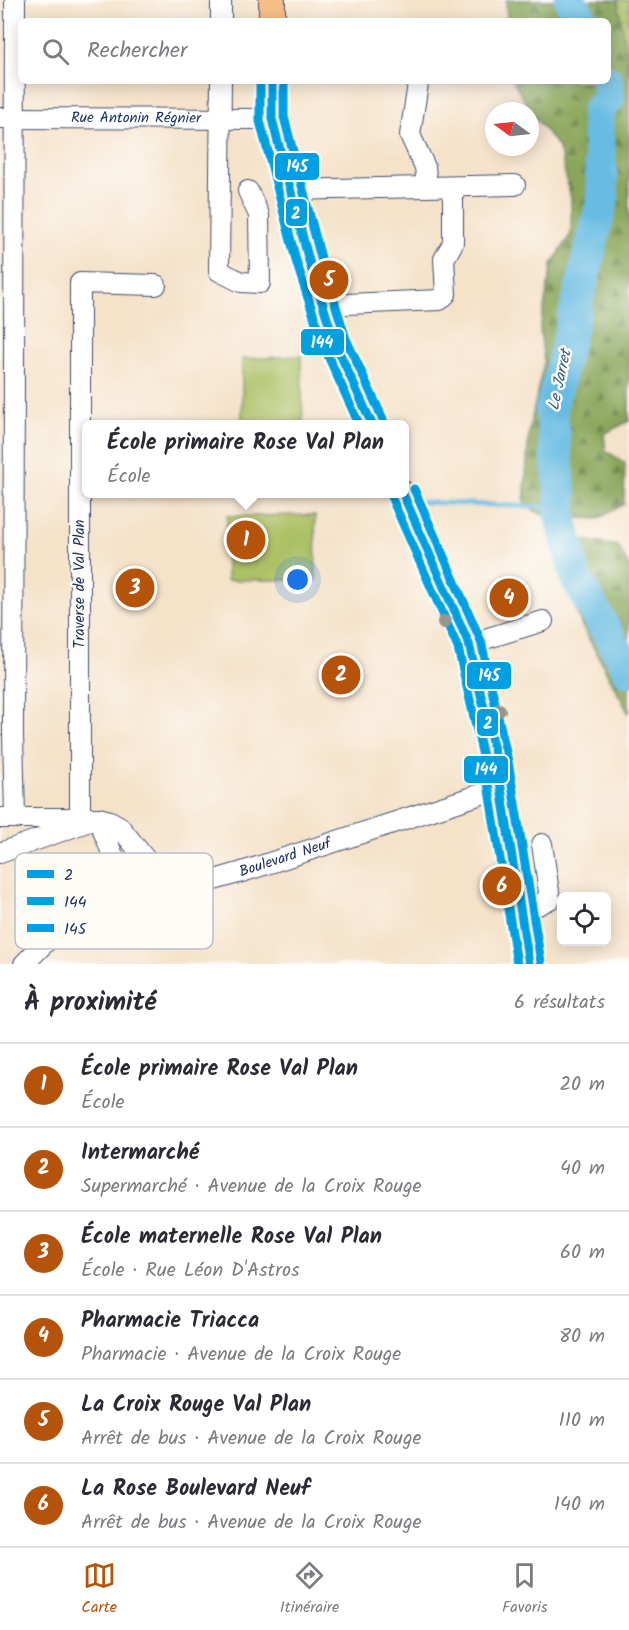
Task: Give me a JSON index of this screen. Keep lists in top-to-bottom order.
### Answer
{
  "streets": {
    "street": ["Rue Antonin Régnier", "Traverse de Val Plan", "Boulevard Neuf"]
  },
  "crossings": [
    ["Traverse de Val Plan", "Boulevard Neuf"]
  ],
  "water": ["Le Jarret"],
  "lines": ["transit line 2", "transit line 144", "transit line 145"],
  "legend": ["2", "144", "145"],
  "north": "left",
  "page": {
    "search": "Rechercher",
    "pins": [
      "5",
      "1",
      "3",
      "4",
      "2",
      "6"
    ],
    "popup": ["École primaire Rose Val Plan", "École"],
    "heading": ["À proximité", "6 résultats"],
    "list": [
      {
        "mark": "1",
        "name": "École primaire Rose Val Plan",
        "note": "École",
        "value": "20 m"
      },
      {
        "mark": "2",
        "name": "Intermarché",
        "note": "Supermarché · Avenue de la Croix Rouge",
        "value": "40 m"
      },
      {
        "mark": "3",
        "name": "École maternelle Rose Val Plan",
        "note": "École · Rue Léon D'Astros",
        "value": "60 m"
      },
      {
        "mark": "4",
        "name": "Pharmacie Triacca",
        "note": "Pharmacie · Avenue de la Croix Rouge",
        "value": "80 m"
      },
      {
        "mark": "5",
        "name": "La Croix Rouge Val Plan",
        "note": "Arrêt de bus · Avenue de la Croix Rouge",
        "value": "110 m"
      },
      {
        "mark": "6",
        "name": "La Rose Boulevard Neuf",
        "note": "Arrêt de bus · Avenue de la Croix Rouge",
        "value": "140 m"
      }
    ],
    "nav": ["Carte", "Itinéraire", "Favoris"]
  }
}
